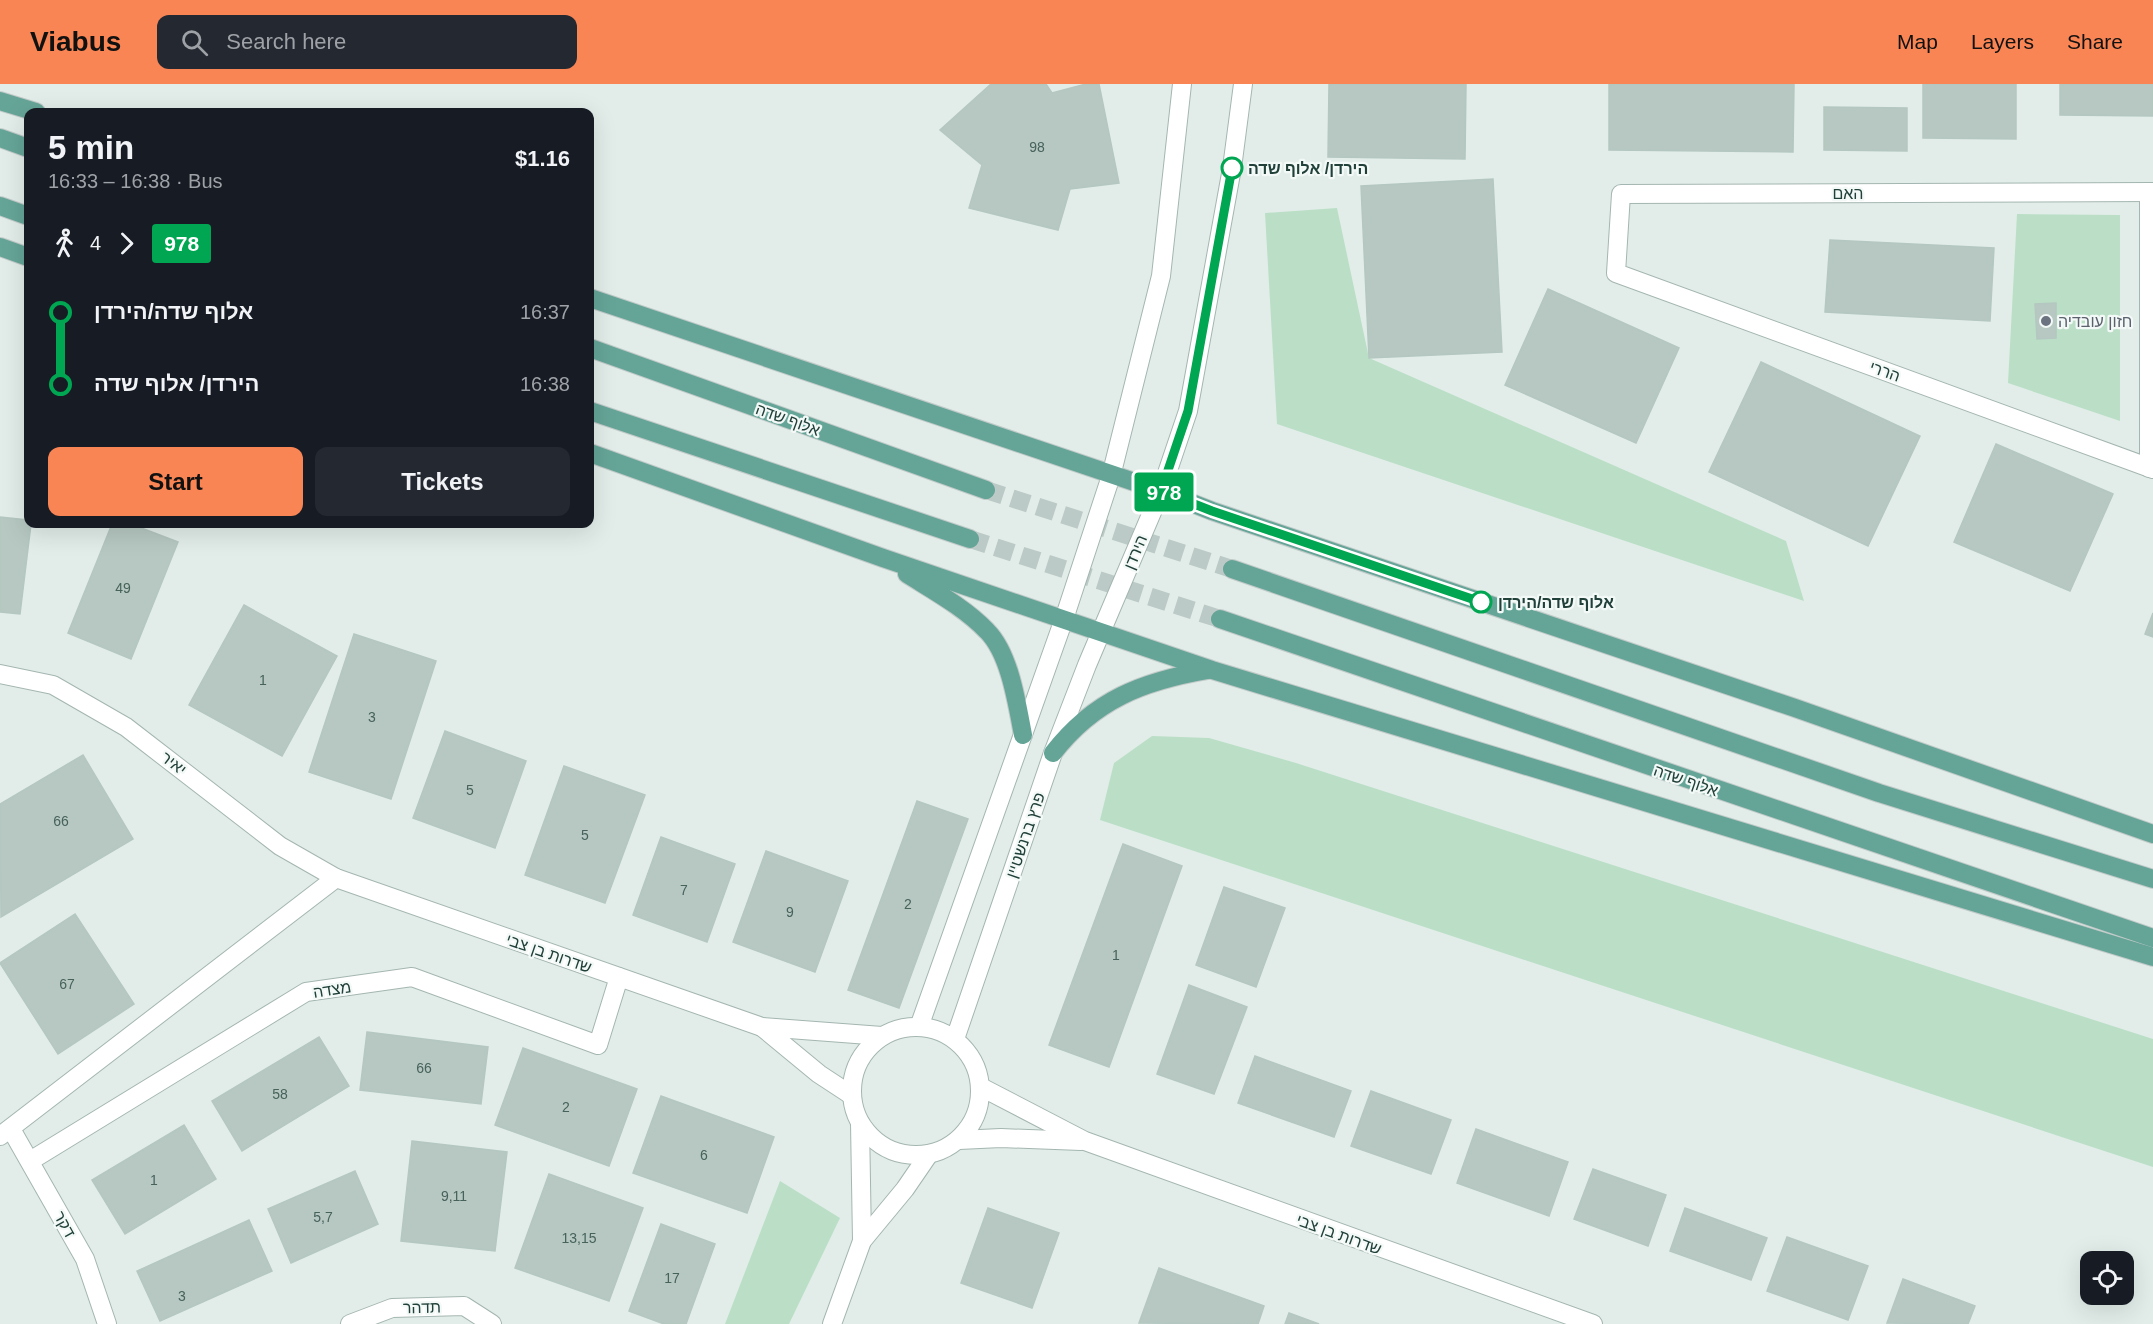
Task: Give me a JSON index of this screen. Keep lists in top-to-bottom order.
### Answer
{
  "streets": {
    "main road": ["אלוף שדה"],
    "street": [
      "האם",
      "הררי",
      "הירדן",
      "יאיר",
      "פרץ ברנשטיין",
      "שדרות בן צבי",
      "מצדה",
      "דקר",
      "תדהר"
    ]
  },
  "crossings": [
    ["האם", "הררי"],
    ["הירדן", "פרץ ברנשטיין"],
    ["יאיר", "שדרות בן צבי"],
    ["פרץ ברנשטיין", "שדרות בן צבי"],
    ["שדרות בן צבי", "מצדה"],
    ["מצדה", "דקר"]
  ],
  "places": ["הירדן/ אלוף שדה", "חזון עובדיה", "אלוף שדה/הירדן"],
  "lines": ["bus line 978"],
  "house_numbers": [
    "98",
    "49",
    "1",
    "3",
    "5",
    "66",
    "5",
    "7",
    "2",
    "9",
    "1",
    "67",
    "66",
    "58",
    "2",
    "6",
    "1",
    "9,11",
    "5,7",
    "13,15",
    "17",
    "3"
  ],
  "page": {
    "header": "Viabus",
    "search": "Search here",
    "nav": ["Map", "Layers", "Share"],
    "on_map": "978",
    "heading": ["5 min", "16:33 – 16:38 · Bus", "$1.16"],
    "legs": ["4", "978"],
    "list": [
      {
        "name": "אלוף שדה/הירדן",
        "value": "16:37"
      },
      {
        "name": "הירדן/ אלוף שדה",
        "value": "16:38"
      }
    ],
    "buttons": ["Start", "Tickets"]
  }
}
